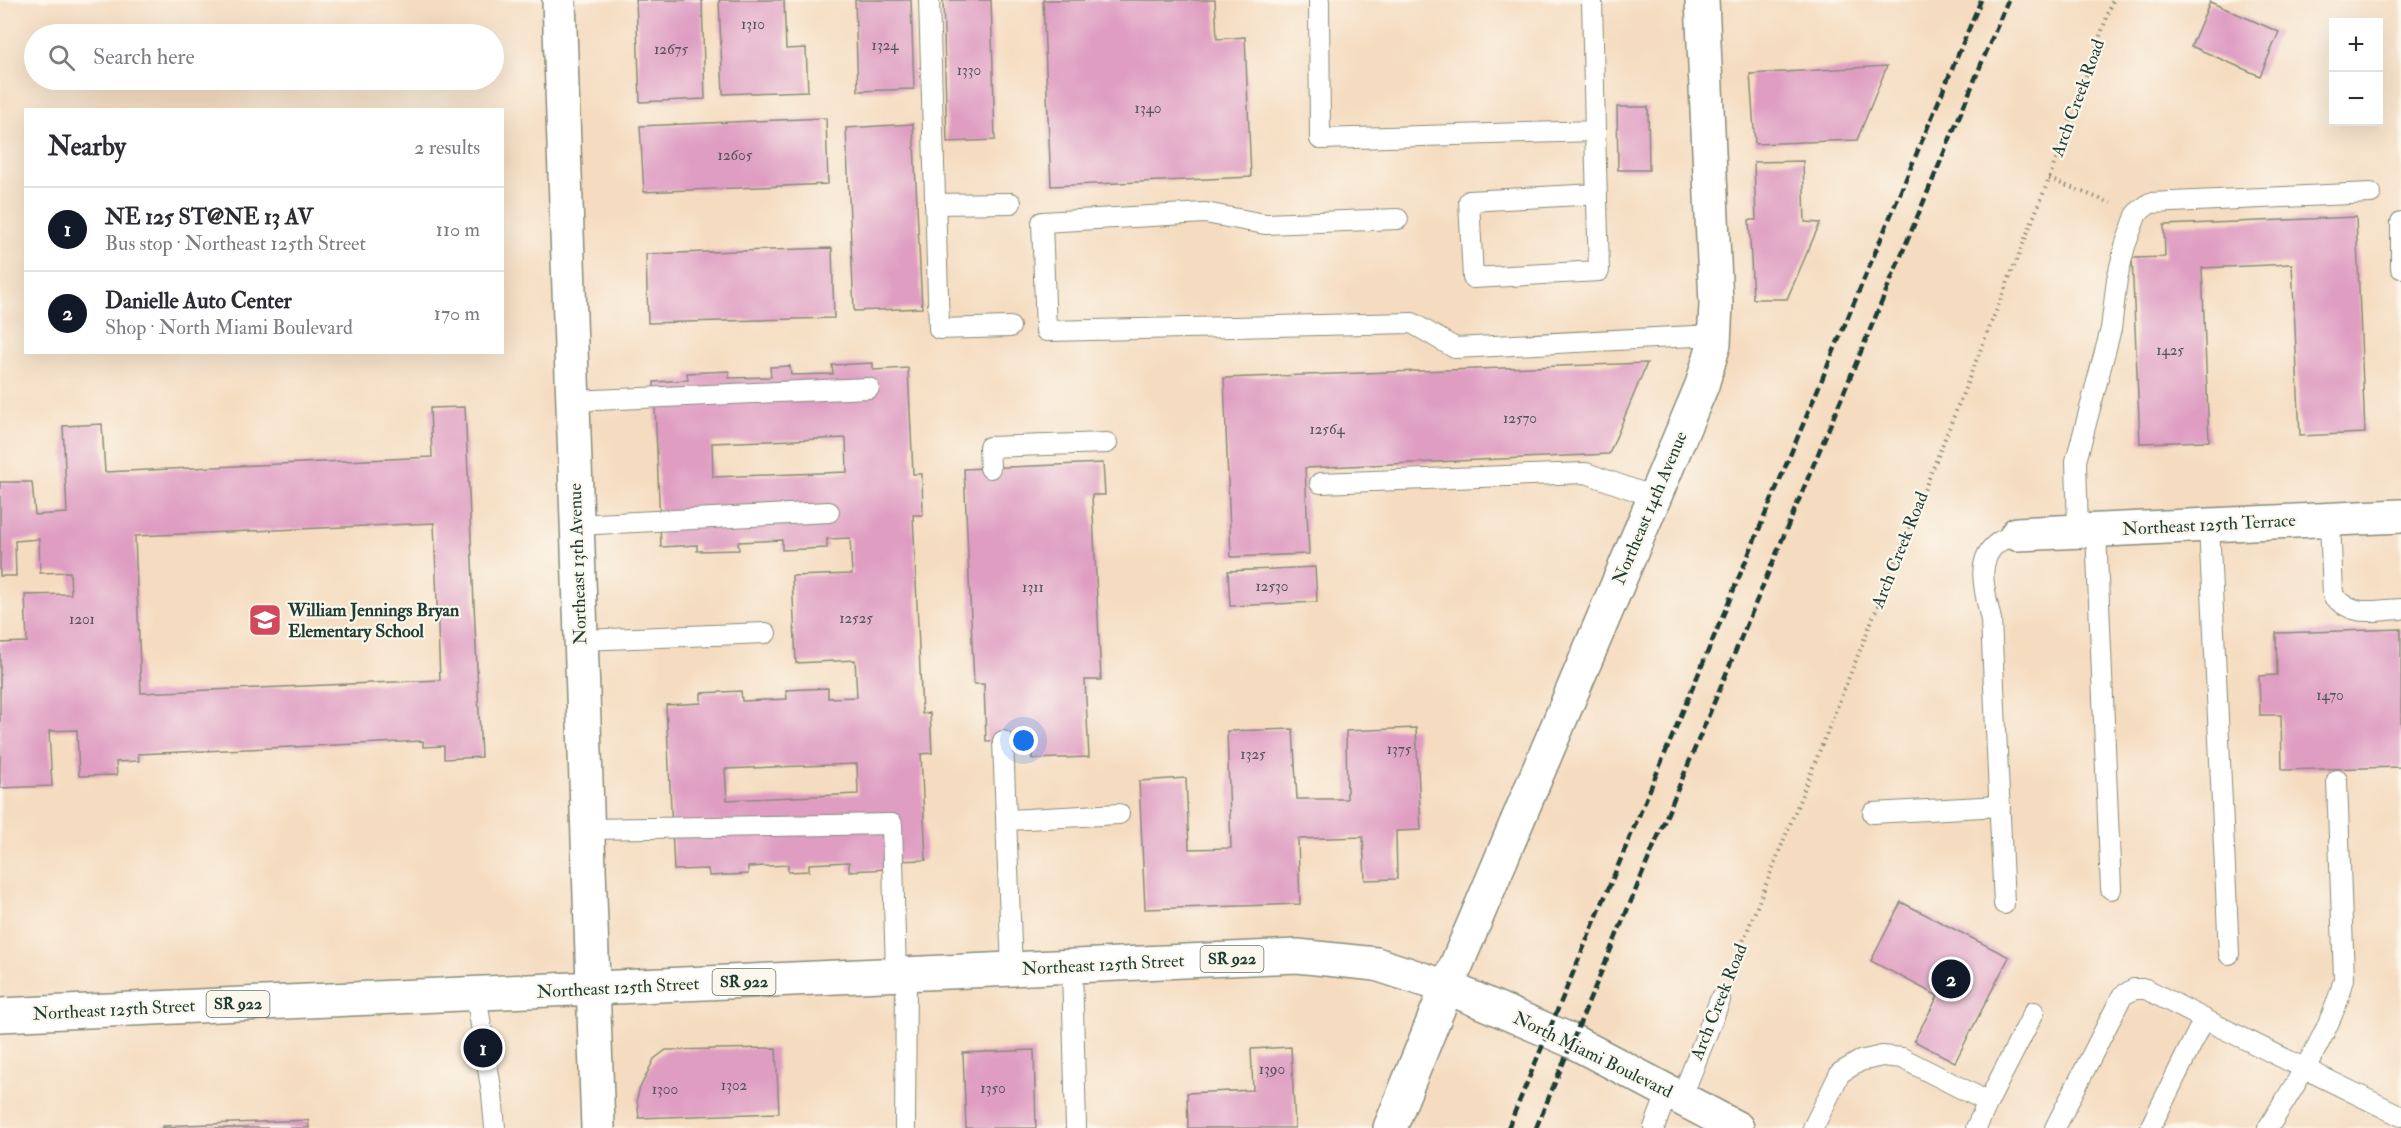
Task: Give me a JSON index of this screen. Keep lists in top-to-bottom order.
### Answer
{
  "streets": {
    "street": [
      "Northeast 14th Avenue",
      "Northeast 125th Terrace",
      "Northeast 13th Avenue",
      "SR 922",
      "Northeast 125th Street",
      "North Miami Boulevard"
    ],
    "lane": ["Arch Creek Road"]
  },
  "crossings": [
    ["Arch Creek Road", "North Miami Boulevard"],
    ["Northeast 14th Avenue", "Northeast 125th Street"],
    ["Northeast 14th Avenue", "North Miami Boulevard"],
    ["Northeast 13th Avenue", "Northeast 125th Street"],
    ["Northeast 125th Street", "North Miami Boulevard"]
  ],
  "places": {
    "school or university": ["William Jennings Bryan Elementary School"]
  },
  "house_numbers": [
    "1310",
    "1324",
    "12675",
    "1330",
    "1340",
    "12605",
    "1425",
    "12570",
    "12564",
    "12530",
    "1311",
    "12525",
    "1201",
    "1470",
    "1375",
    "1325",
    "1390",
    "1302",
    "1350",
    "1300"
  ],
  "page": {
    "map_buttons": ["+", "−"],
    "search": "Search here",
    "heading": ["Nearby", "2 results"],
    "list": [
      {
        "mark": "1",
        "name": "NE 125 ST@NE 13 AV",
        "note": "Bus stop · Northeast 125th Street",
        "value": "110 m"
      },
      {
        "mark": "2",
        "name": "Danielle Auto Center",
        "note": "Shop · North Miami Boulevard",
        "value": "170 m"
      }
    ],
    "pins": ["2", "1"]
  }
}
